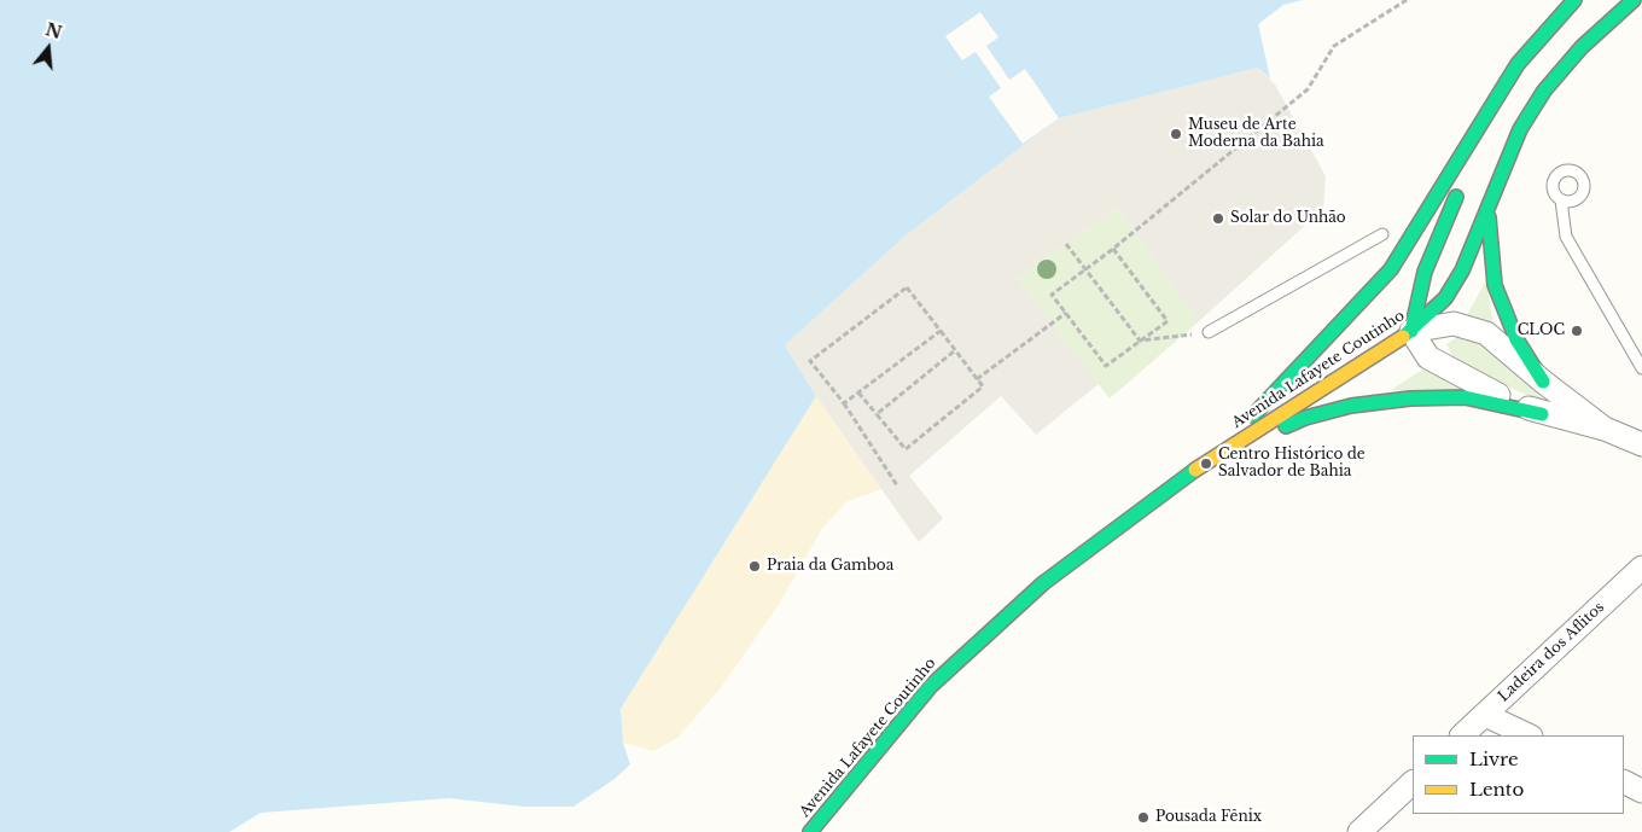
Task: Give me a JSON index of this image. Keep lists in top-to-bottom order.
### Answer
{
  "streets": {
    "main road": ["Avenida Lafayete Coutinho"],
    "street": ["Ladeira dos Aflitos"]
  },
  "places": [
    "Museu de Arte Moderna da Bahia",
    "Solar do Unhão",
    "CLOC",
    "Centro Histórico de Salvador de Bahia",
    "Praia da Gamboa",
    "Pousada Fênix"
  ],
  "legend": ["Livre", "Lento"],
  "north": "top"
}
